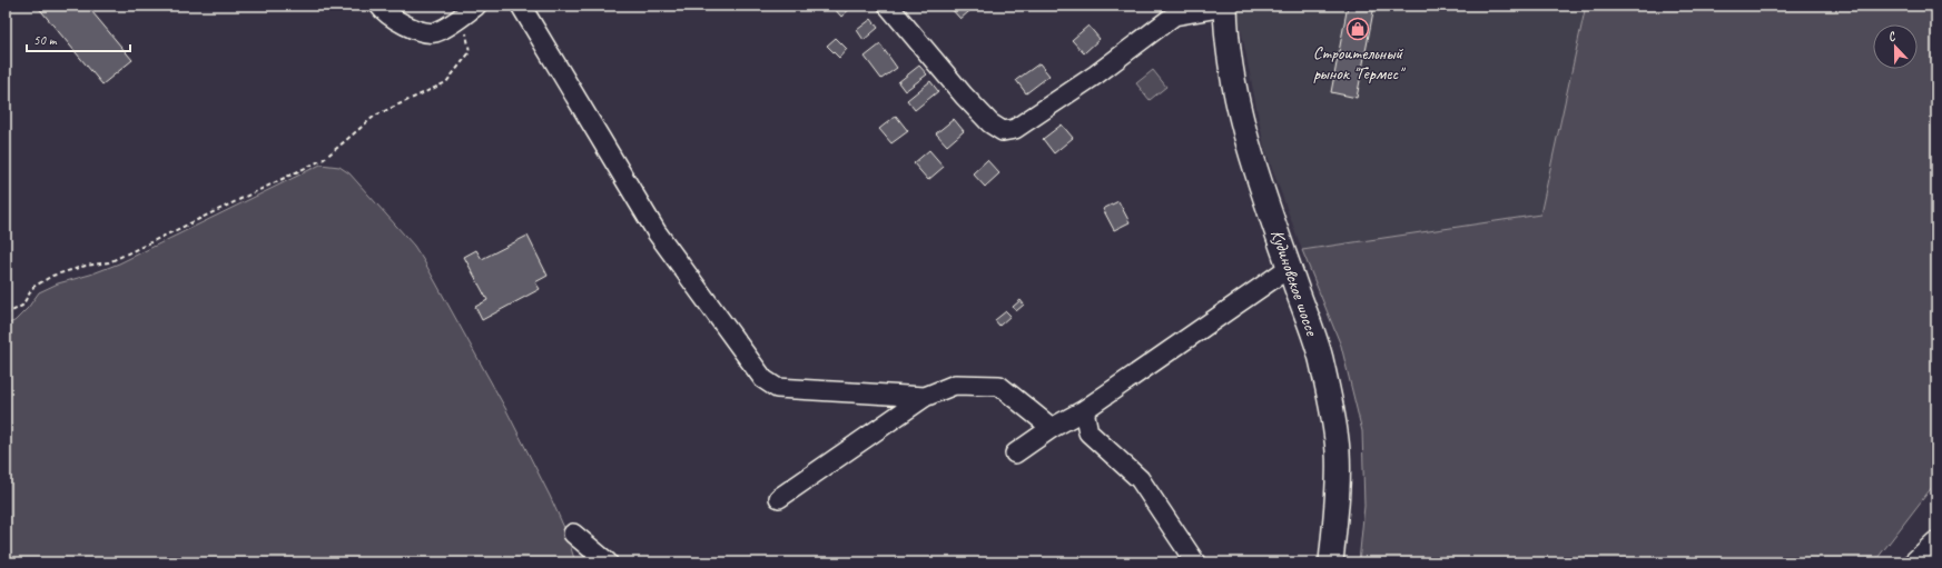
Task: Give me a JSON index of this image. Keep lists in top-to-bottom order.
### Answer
{
  "streets": {
    "main road": ["Кудиновское шоссе"]
  },
  "places": {
    "shop": ["Строительный рынок \"Гермес\""]
  },
  "scale_bar": "50 m",
  "north": "top"
}
